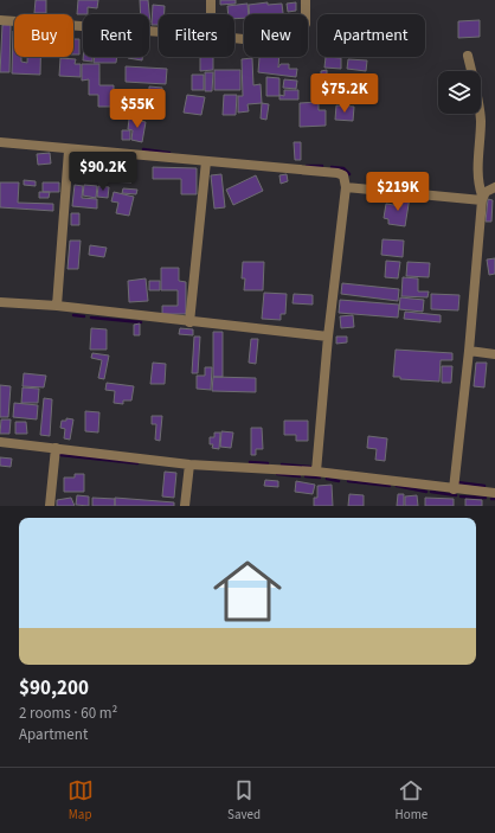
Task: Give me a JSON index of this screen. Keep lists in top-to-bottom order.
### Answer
{
  "page": {
    "chip": [
      "Buy",
      "Rent",
      "Filters",
      "New",
      "Apartment"
    ],
    "price": [
      "$75.2K",
      "$55K",
      "$90.2K",
      "$219K"
    ],
    "list": [
      {
        "name": "$90,200",
        "note": "2 rooms · 60 m² · Apartment"
      }
    ],
    "tabs": ["Map", "Saved", "Home"]
  }
}
